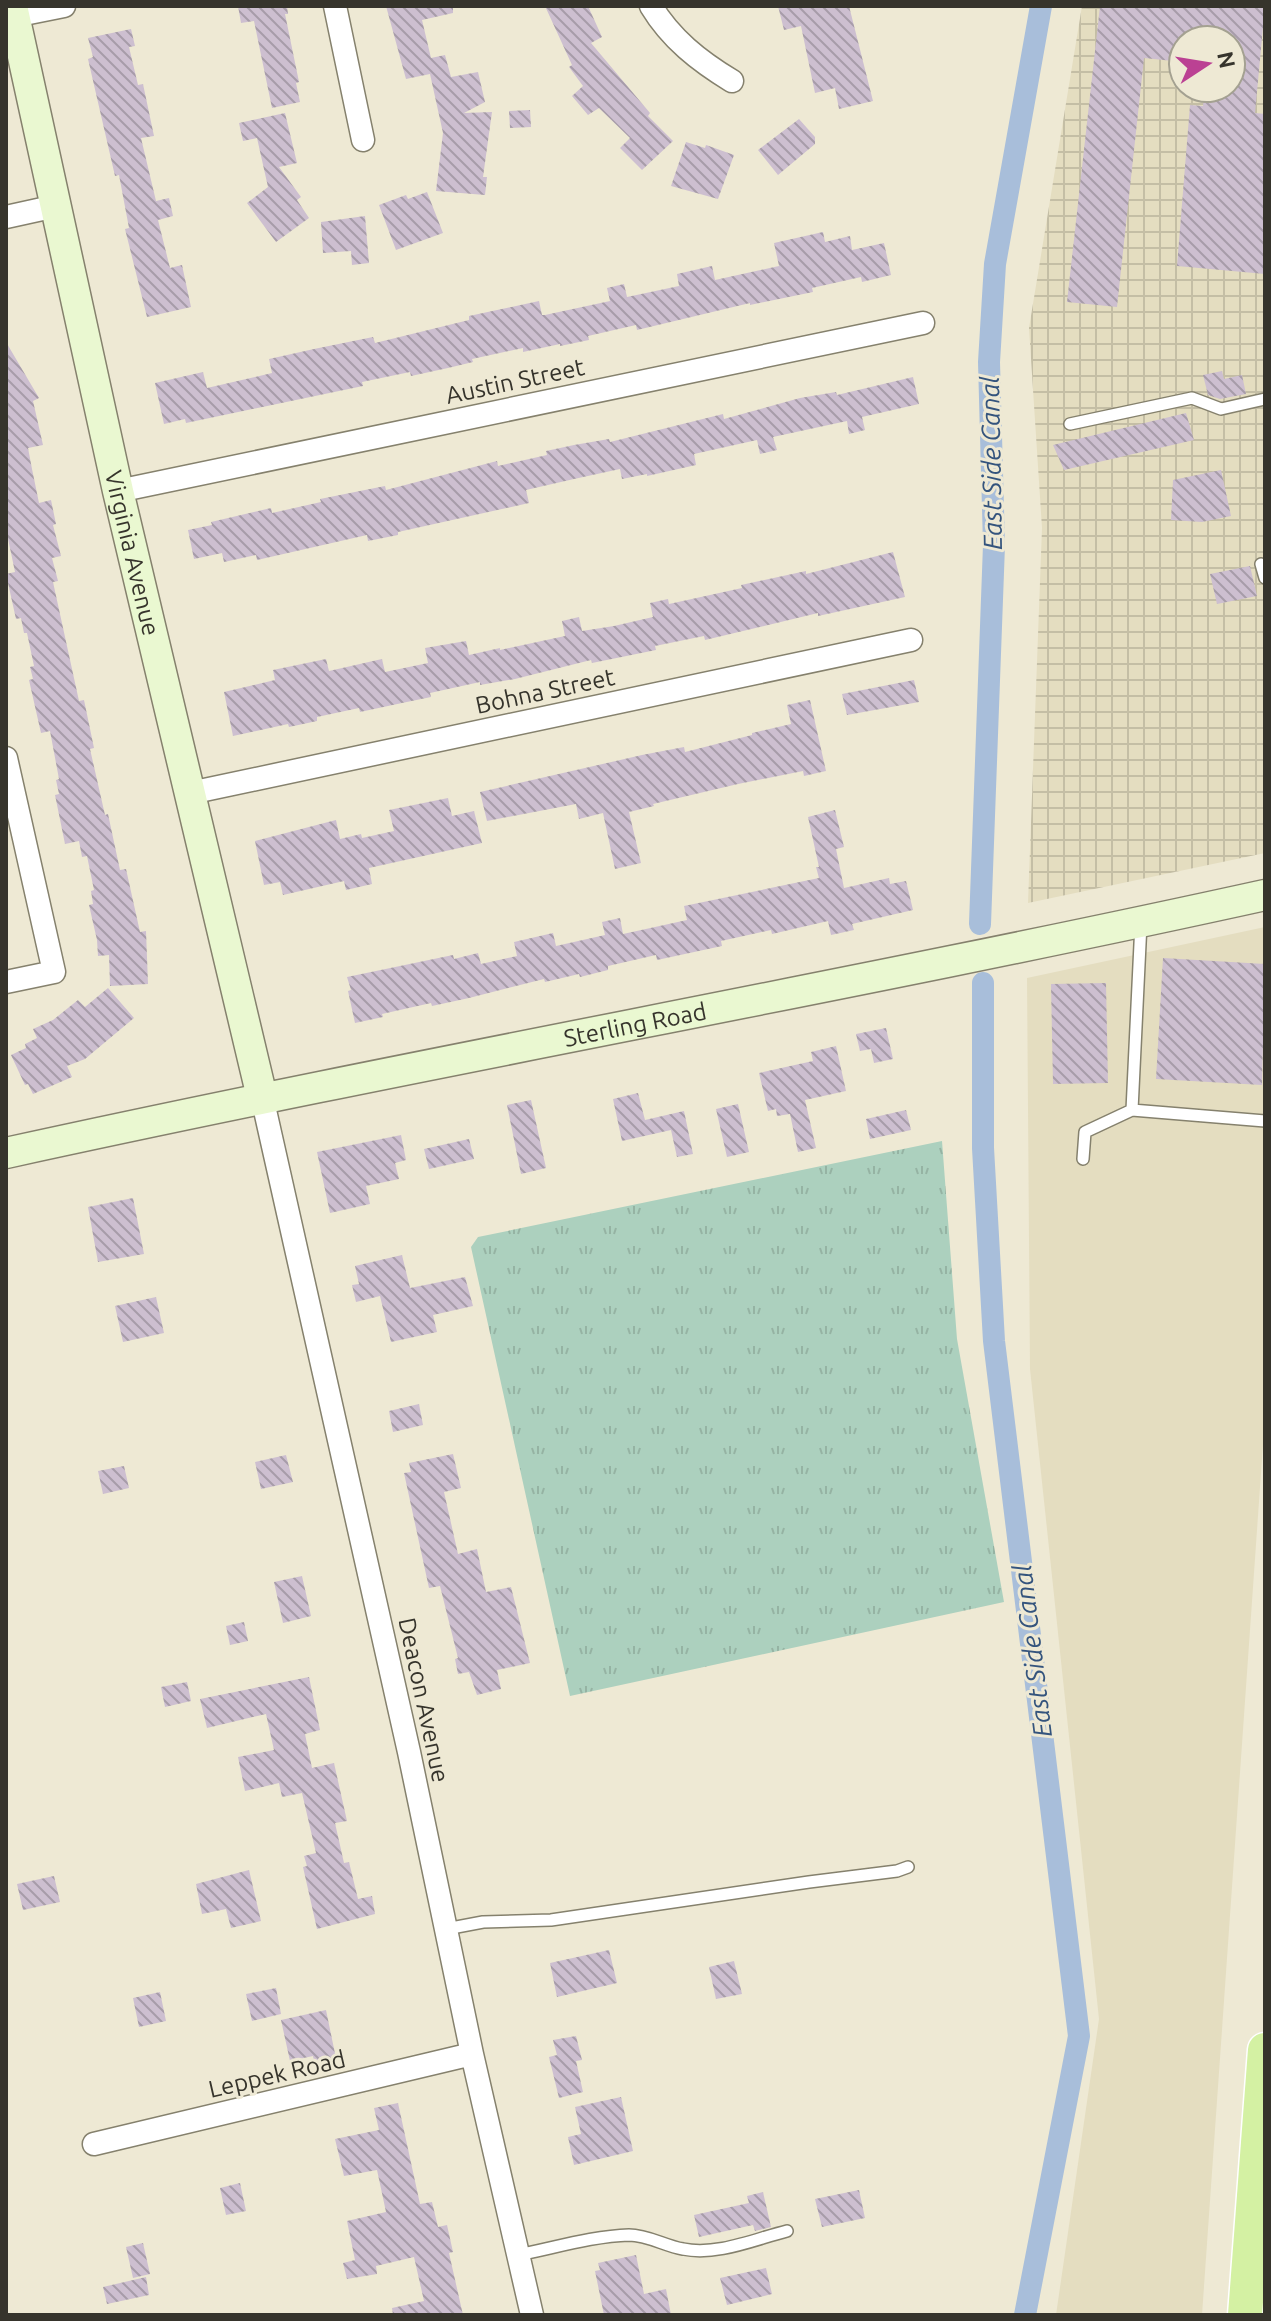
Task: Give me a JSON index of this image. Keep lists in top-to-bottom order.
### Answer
{
  "streets": {
    "street": [
      "Austin Street",
      "Virginia Avenue",
      "Bohna Street",
      "Sterling Road",
      "Deacon Avenue",
      "Leppek Road"
    ]
  },
  "crossings": [
    ["Austin Street", "Virginia Avenue"],
    ["Virginia Avenue", "Bohna Street"],
    ["Virginia Avenue", "Sterling Road"],
    ["Virginia Avenue", "Deacon Avenue"],
    ["Sterling Road", "Deacon Avenue"],
    ["Deacon Avenue", "Leppek Road"]
  ],
  "water": ["East Side Canal"],
  "north": "right"
}
